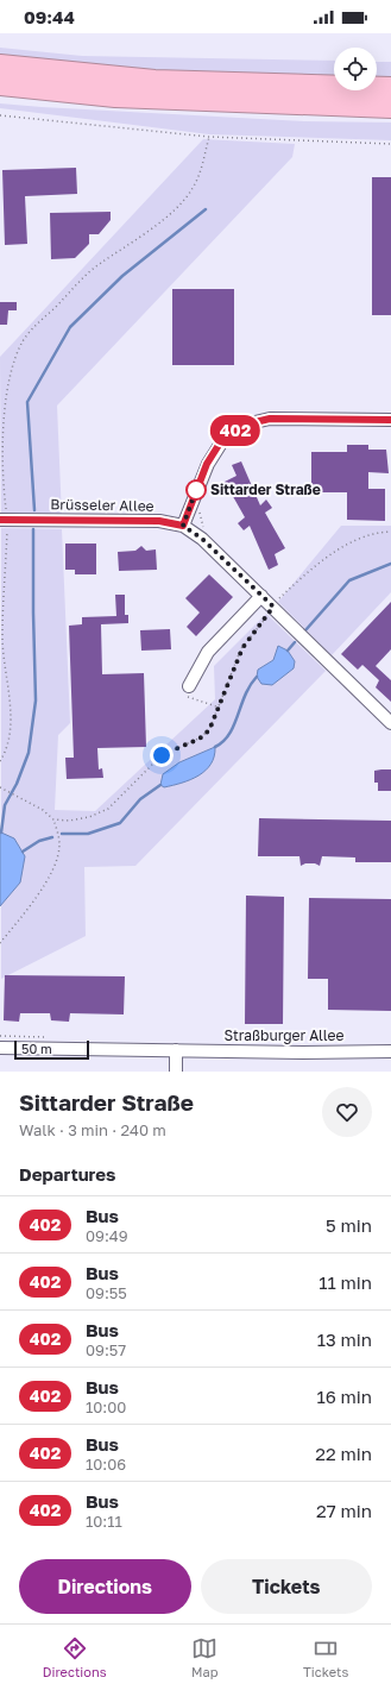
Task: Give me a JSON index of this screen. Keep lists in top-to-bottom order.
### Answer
{
  "streets": {
    "street": ["Brüsseler Allee", "Straßburger Allee"]
  },
  "places": ["Sittarder Straße"],
  "lines": ["bus line 402"],
  "scale_bar": "50 m",
  "page": {
    "status": "09:44",
    "on_map": "402",
    "scale": "50 m",
    "heading": [
      ["Sittarder Straße", "Walk · 3 min · 240 m"],
      "Departures"
    ],
    "list": [
      {
        "mark": "402",
        "name": "Bus",
        "note": "09:49",
        "value": "5 min"
      },
      {
        "mark": "402",
        "name": "Bus",
        "note": "09:55",
        "value": "11 min"
      },
      {
        "mark": "402",
        "name": "Bus",
        "note": "09:57",
        "value": "13 min"
      },
      {
        "mark": "402",
        "name": "Bus",
        "note": "10:00",
        "value": "16 min"
      },
      {
        "mark": "402",
        "name": "Bus",
        "note": "10:06",
        "value": "22 min"
      },
      {
        "mark": "402",
        "name": "Bus",
        "note": "10:11",
        "value": "27 min"
      }
    ],
    "buttons": ["Directions", "Tickets"],
    "tabs": ["Directions", "Map", "Tickets"]
  }
}
